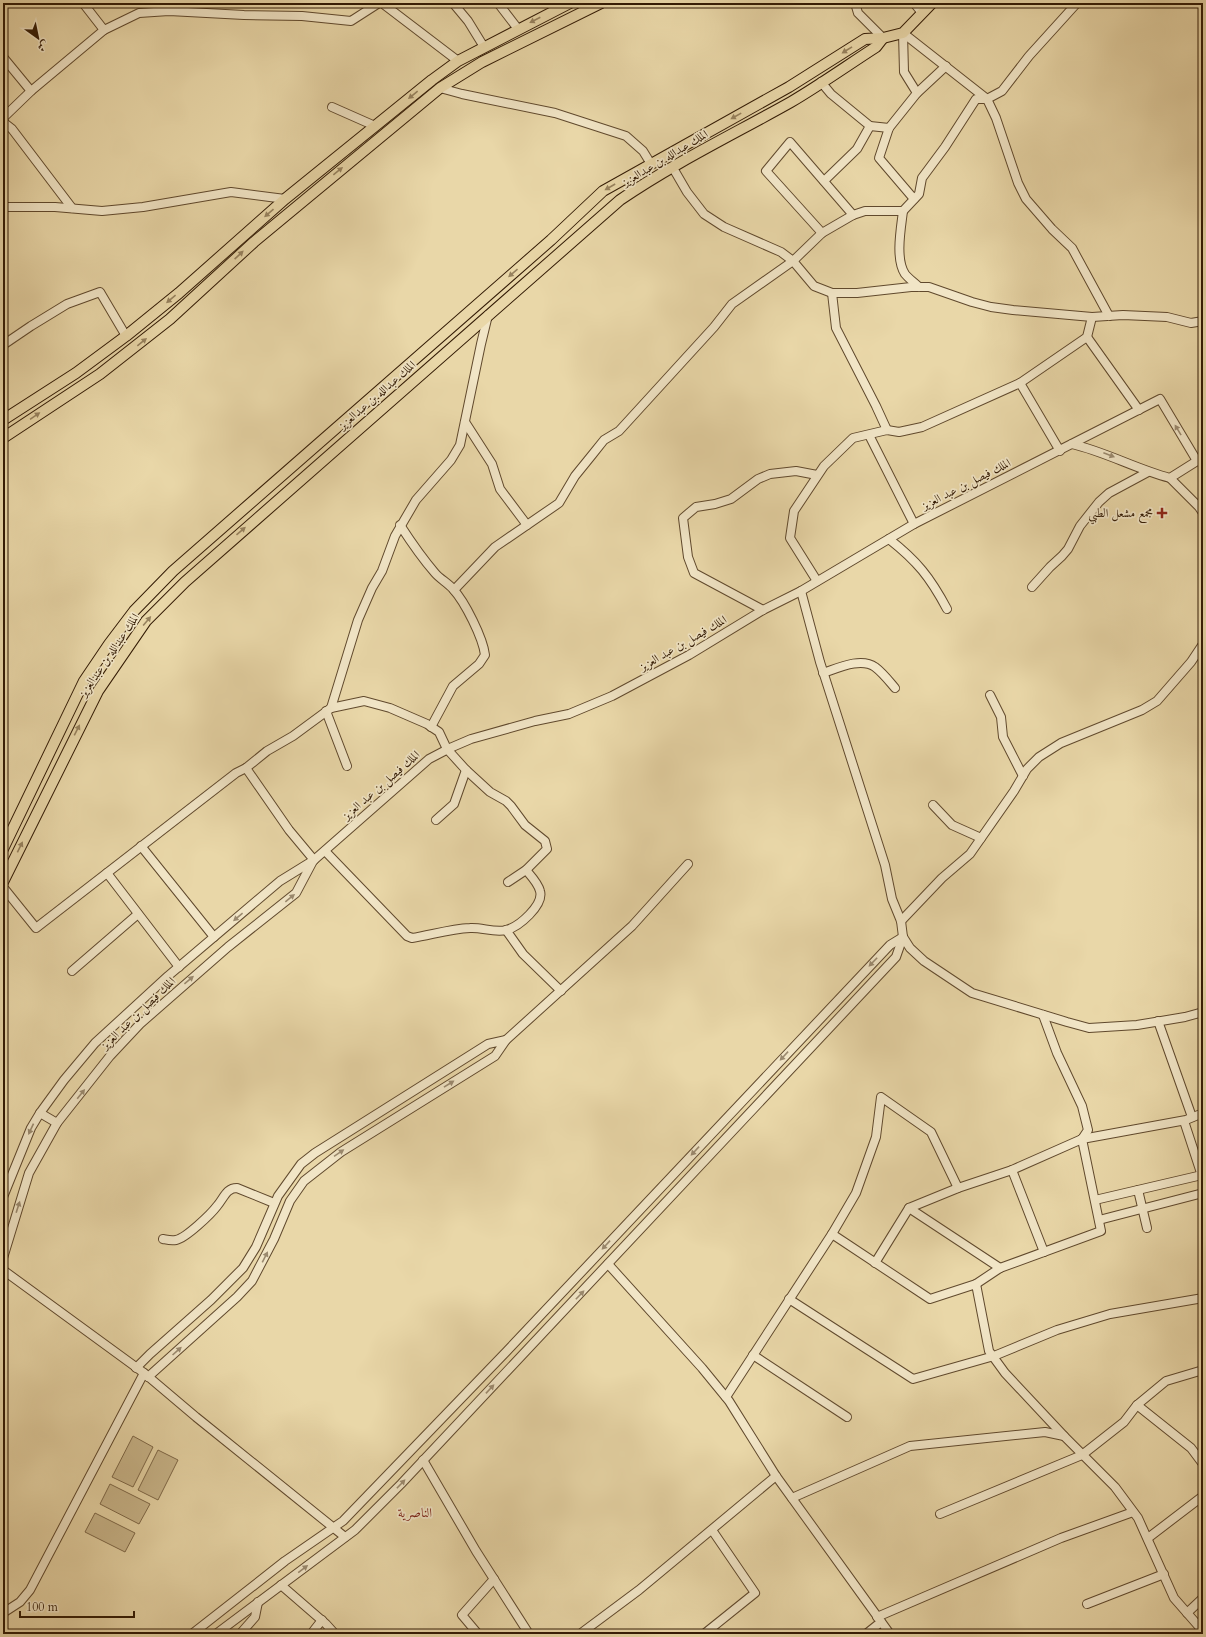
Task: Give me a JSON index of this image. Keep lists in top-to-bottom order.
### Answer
{
  "streets": {
    "main road": ["الملك عبدالله بن عبدالعزيز"],
    "street": ["الملك فيصل بن عبد العزيز"]
  },
  "districts": ["الناصرية"],
  "places": {
    "health": ["مجمع مشعل الطبي"]
  },
  "scale_bar": "100 m",
  "north": "bottom right"
}
